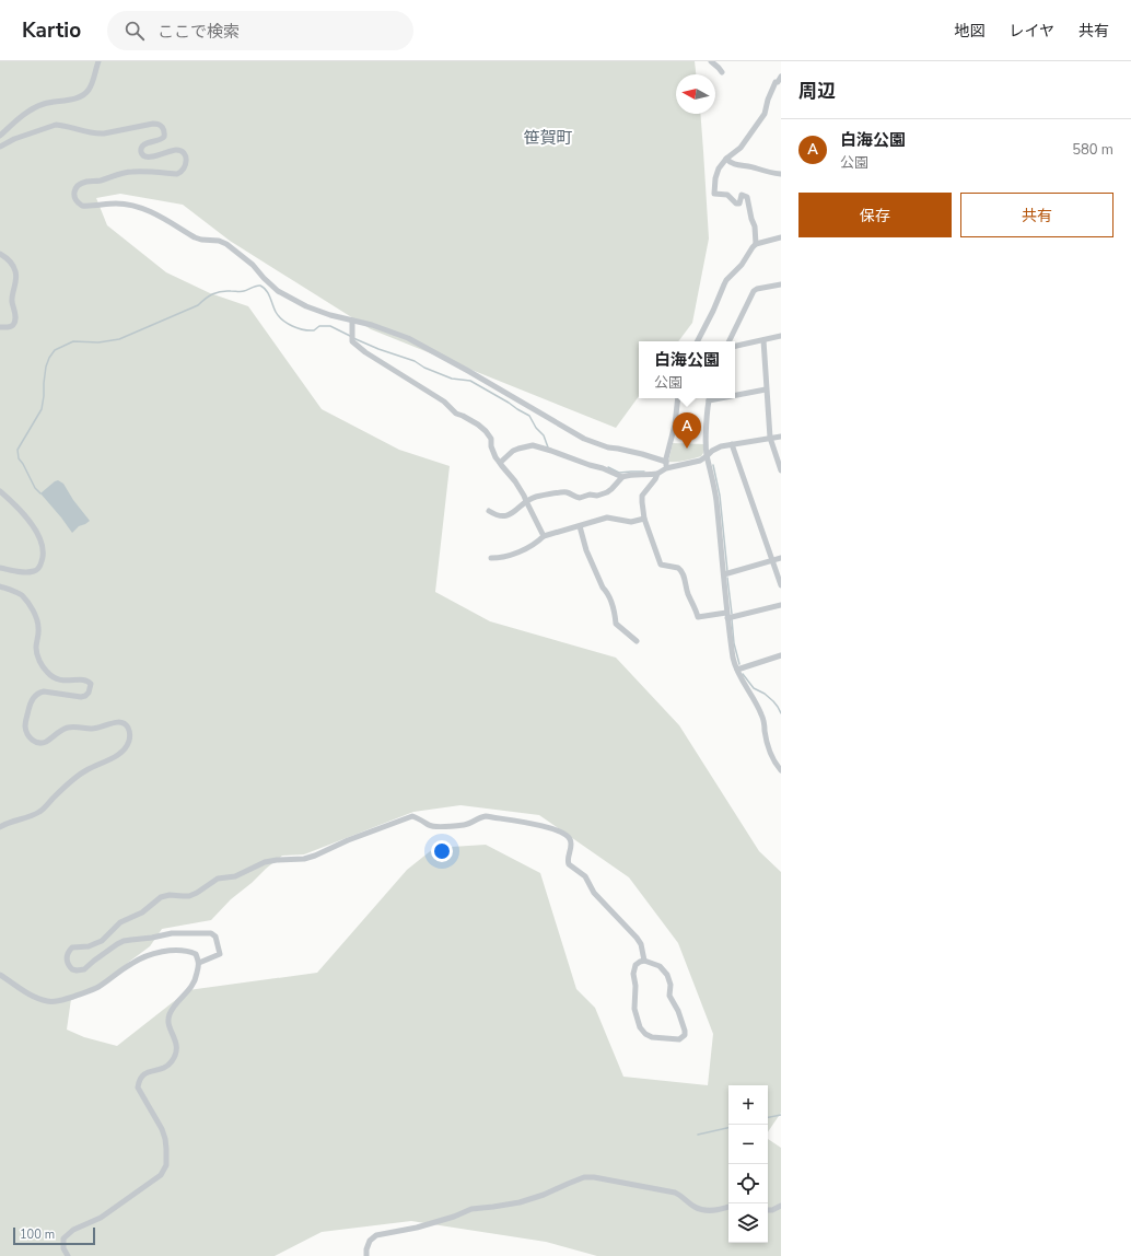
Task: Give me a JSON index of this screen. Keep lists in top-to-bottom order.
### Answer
{
  "districts": ["笹賀町"],
  "scale_bar": "100 m",
  "north": "left",
  "page": {
    "header": "Kartio",
    "search": "ここで検索",
    "nav": ["地図", "レイヤ", "共有"],
    "heading": "周辺",
    "list": [
      {
        "mark": "A",
        "name": "白海公園",
        "note": "公園",
        "value": "580 m"
      }
    ],
    "buttons": ["保存", "共有"],
    "popup": ["白海公園", "公園"],
    "pins": "A",
    "map_buttons": ["+", "−"],
    "scale": "100 m"
  }
}
